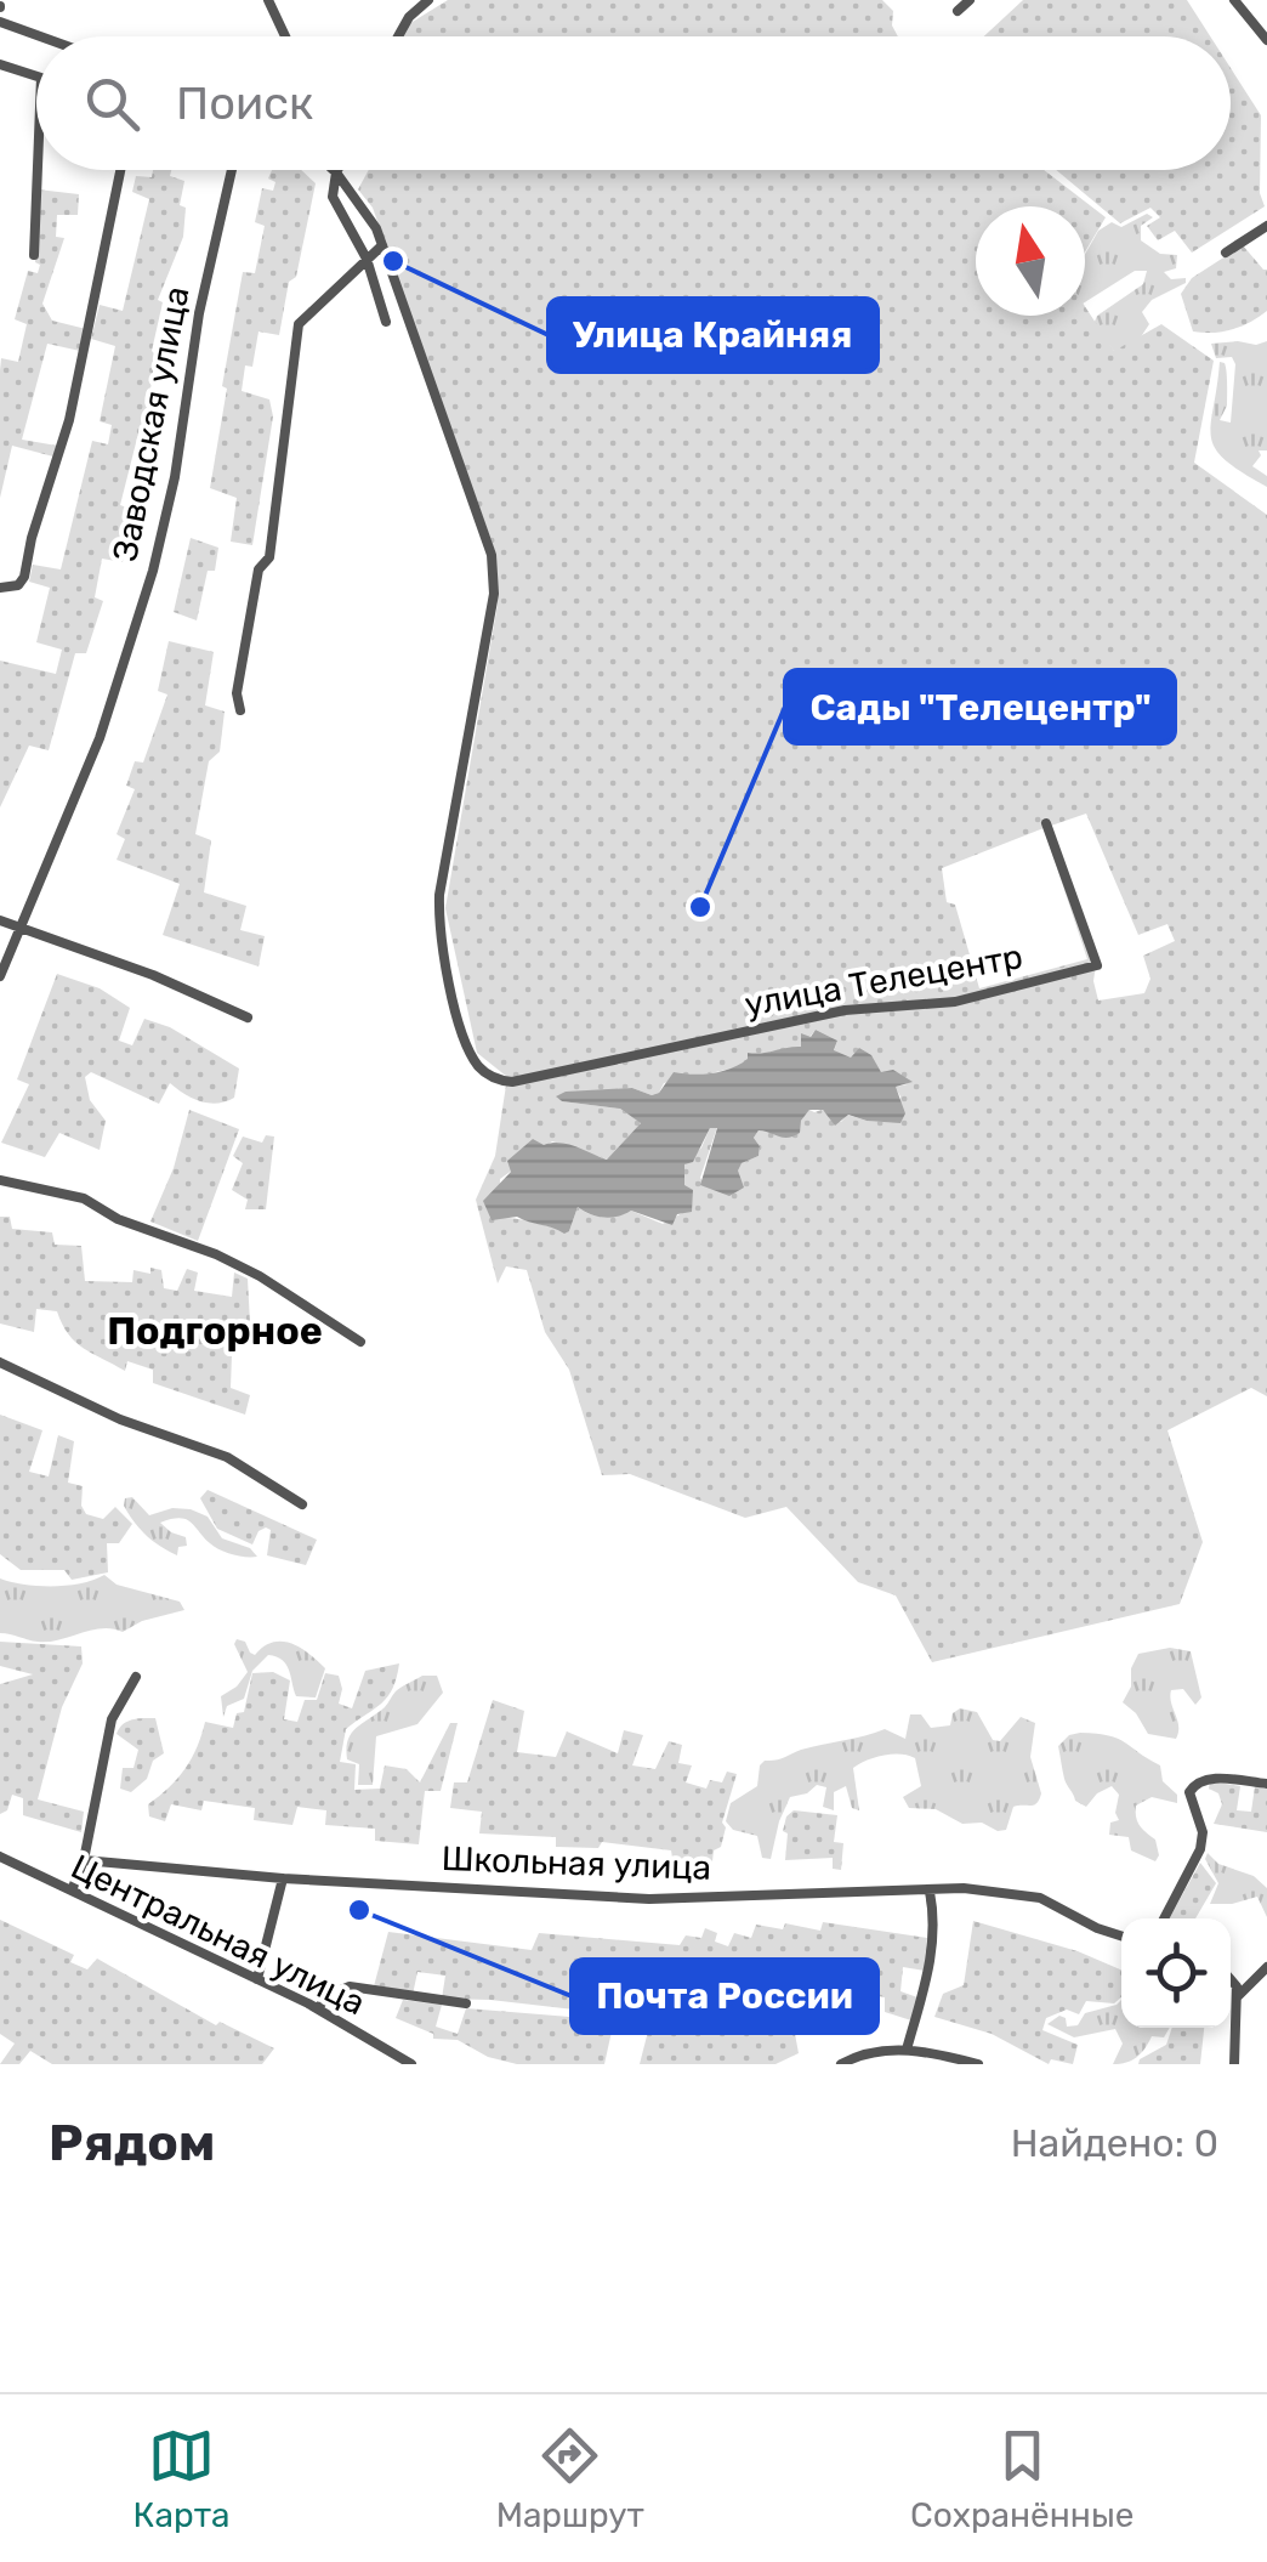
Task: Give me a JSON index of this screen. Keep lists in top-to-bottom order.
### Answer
{
  "streets": {
    "street": [
      "Заводская улица",
      "улица Телецентр",
      "Школьная улица",
      "Центральная улица"
    ]
  },
  "districts": ["Подгорное"],
  "places": ["Улица Крайняя", "Сады \"Телецентр\"", "Почта России"],
  "north": "top",
  "page": {
    "search": "Поиск",
    "heading": ["Рядом", "Найдено: 0"],
    "nav": ["Карта", "Маршрут", "Сохранённые"]
  }
}
